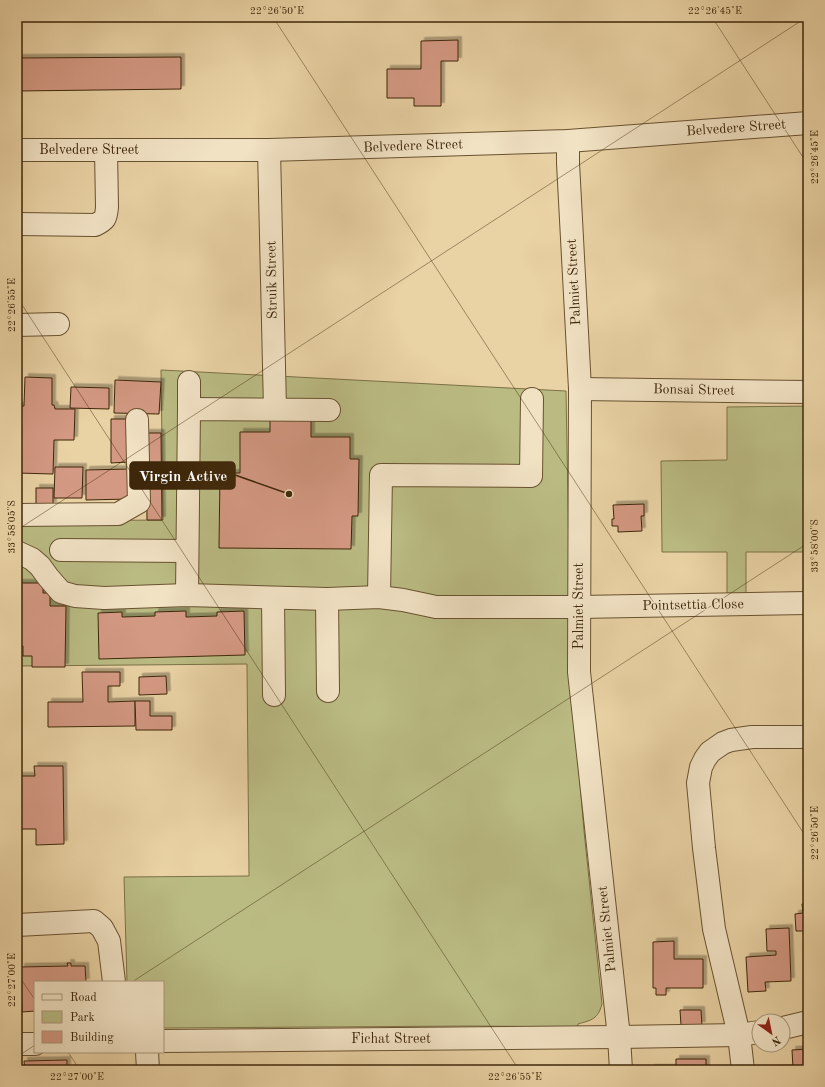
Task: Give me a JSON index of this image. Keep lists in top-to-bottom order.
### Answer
{
  "streets": {
    "street": [
      "Belvedere Street",
      "Struik Street",
      "Palmiet Street",
      "Bonsai Street",
      "Pointsettia Close",
      "Fichat Street"
    ]
  },
  "crossings": [
    ["Belvedere Street", "Struik Street"],
    ["Belvedere Street", "Palmiet Street"],
    ["Palmiet Street", "Bonsai Street"],
    ["Palmiet Street", "Pointsettia Close"],
    ["Palmiet Street", "Fichat Street"]
  ],
  "places": ["Virgin Active"],
  "legend": ["Road", "Park", "Building"],
  "north": "bottom right",
  "coordinates": [
    "22°26'50\"E",
    "22°26'45\"E",
    "22°26'55\"E",
    "33°58'05\"S",
    "33°58'00\"S",
    "22°27'00\"E"
  ]
}
